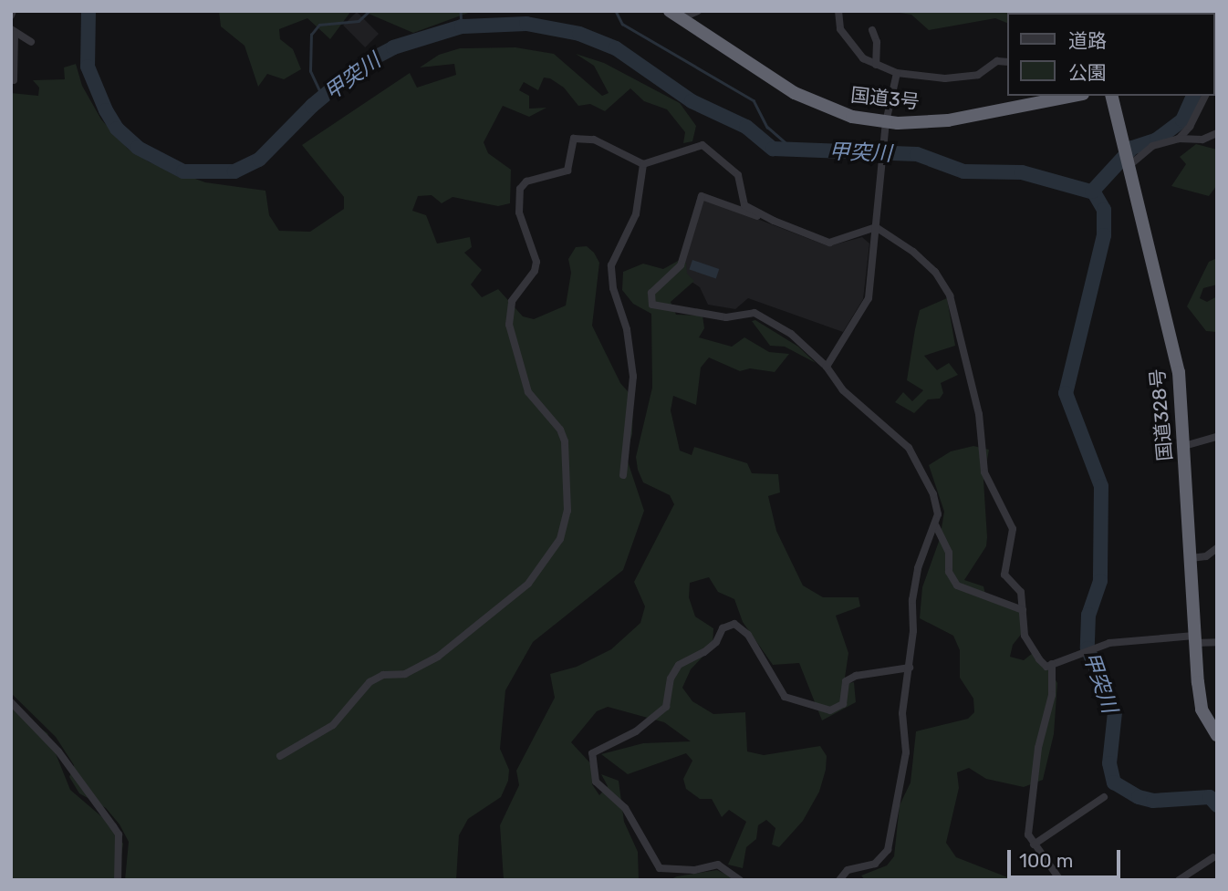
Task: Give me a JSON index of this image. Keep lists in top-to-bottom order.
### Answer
{
  "streets": {
    "highway": ["国道3号", "国道328号"]
  },
  "water": ["甲突川"],
  "legend": ["道路", "公園"],
  "scale_bar": "100 m"
}
